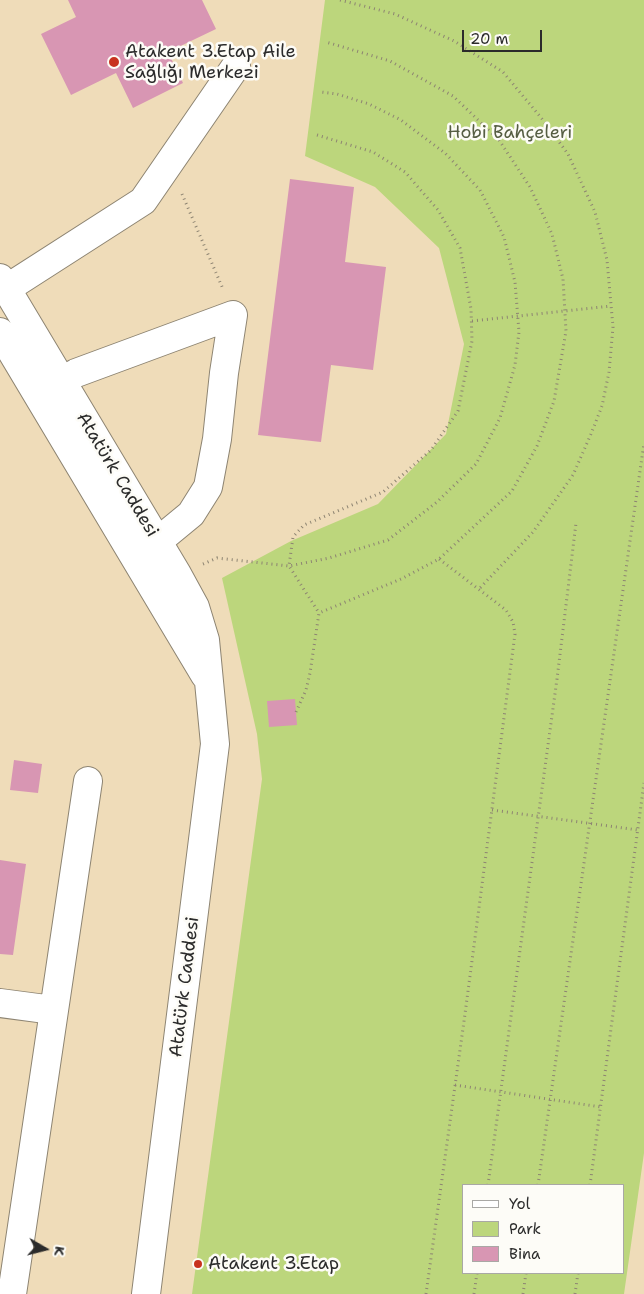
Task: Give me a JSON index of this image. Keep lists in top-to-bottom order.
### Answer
{
  "streets": {
    "street": ["Atatürk Caddesi"]
  },
  "parks": ["Hobi Bahçeleri"],
  "places": ["Atakent 3.Etap Aile Sağlığı Merkezi", "Atakent 3.Etap"],
  "legend": ["Yol", "Park", "Bina"],
  "scale_bar": "20 m",
  "north": "right"
}
